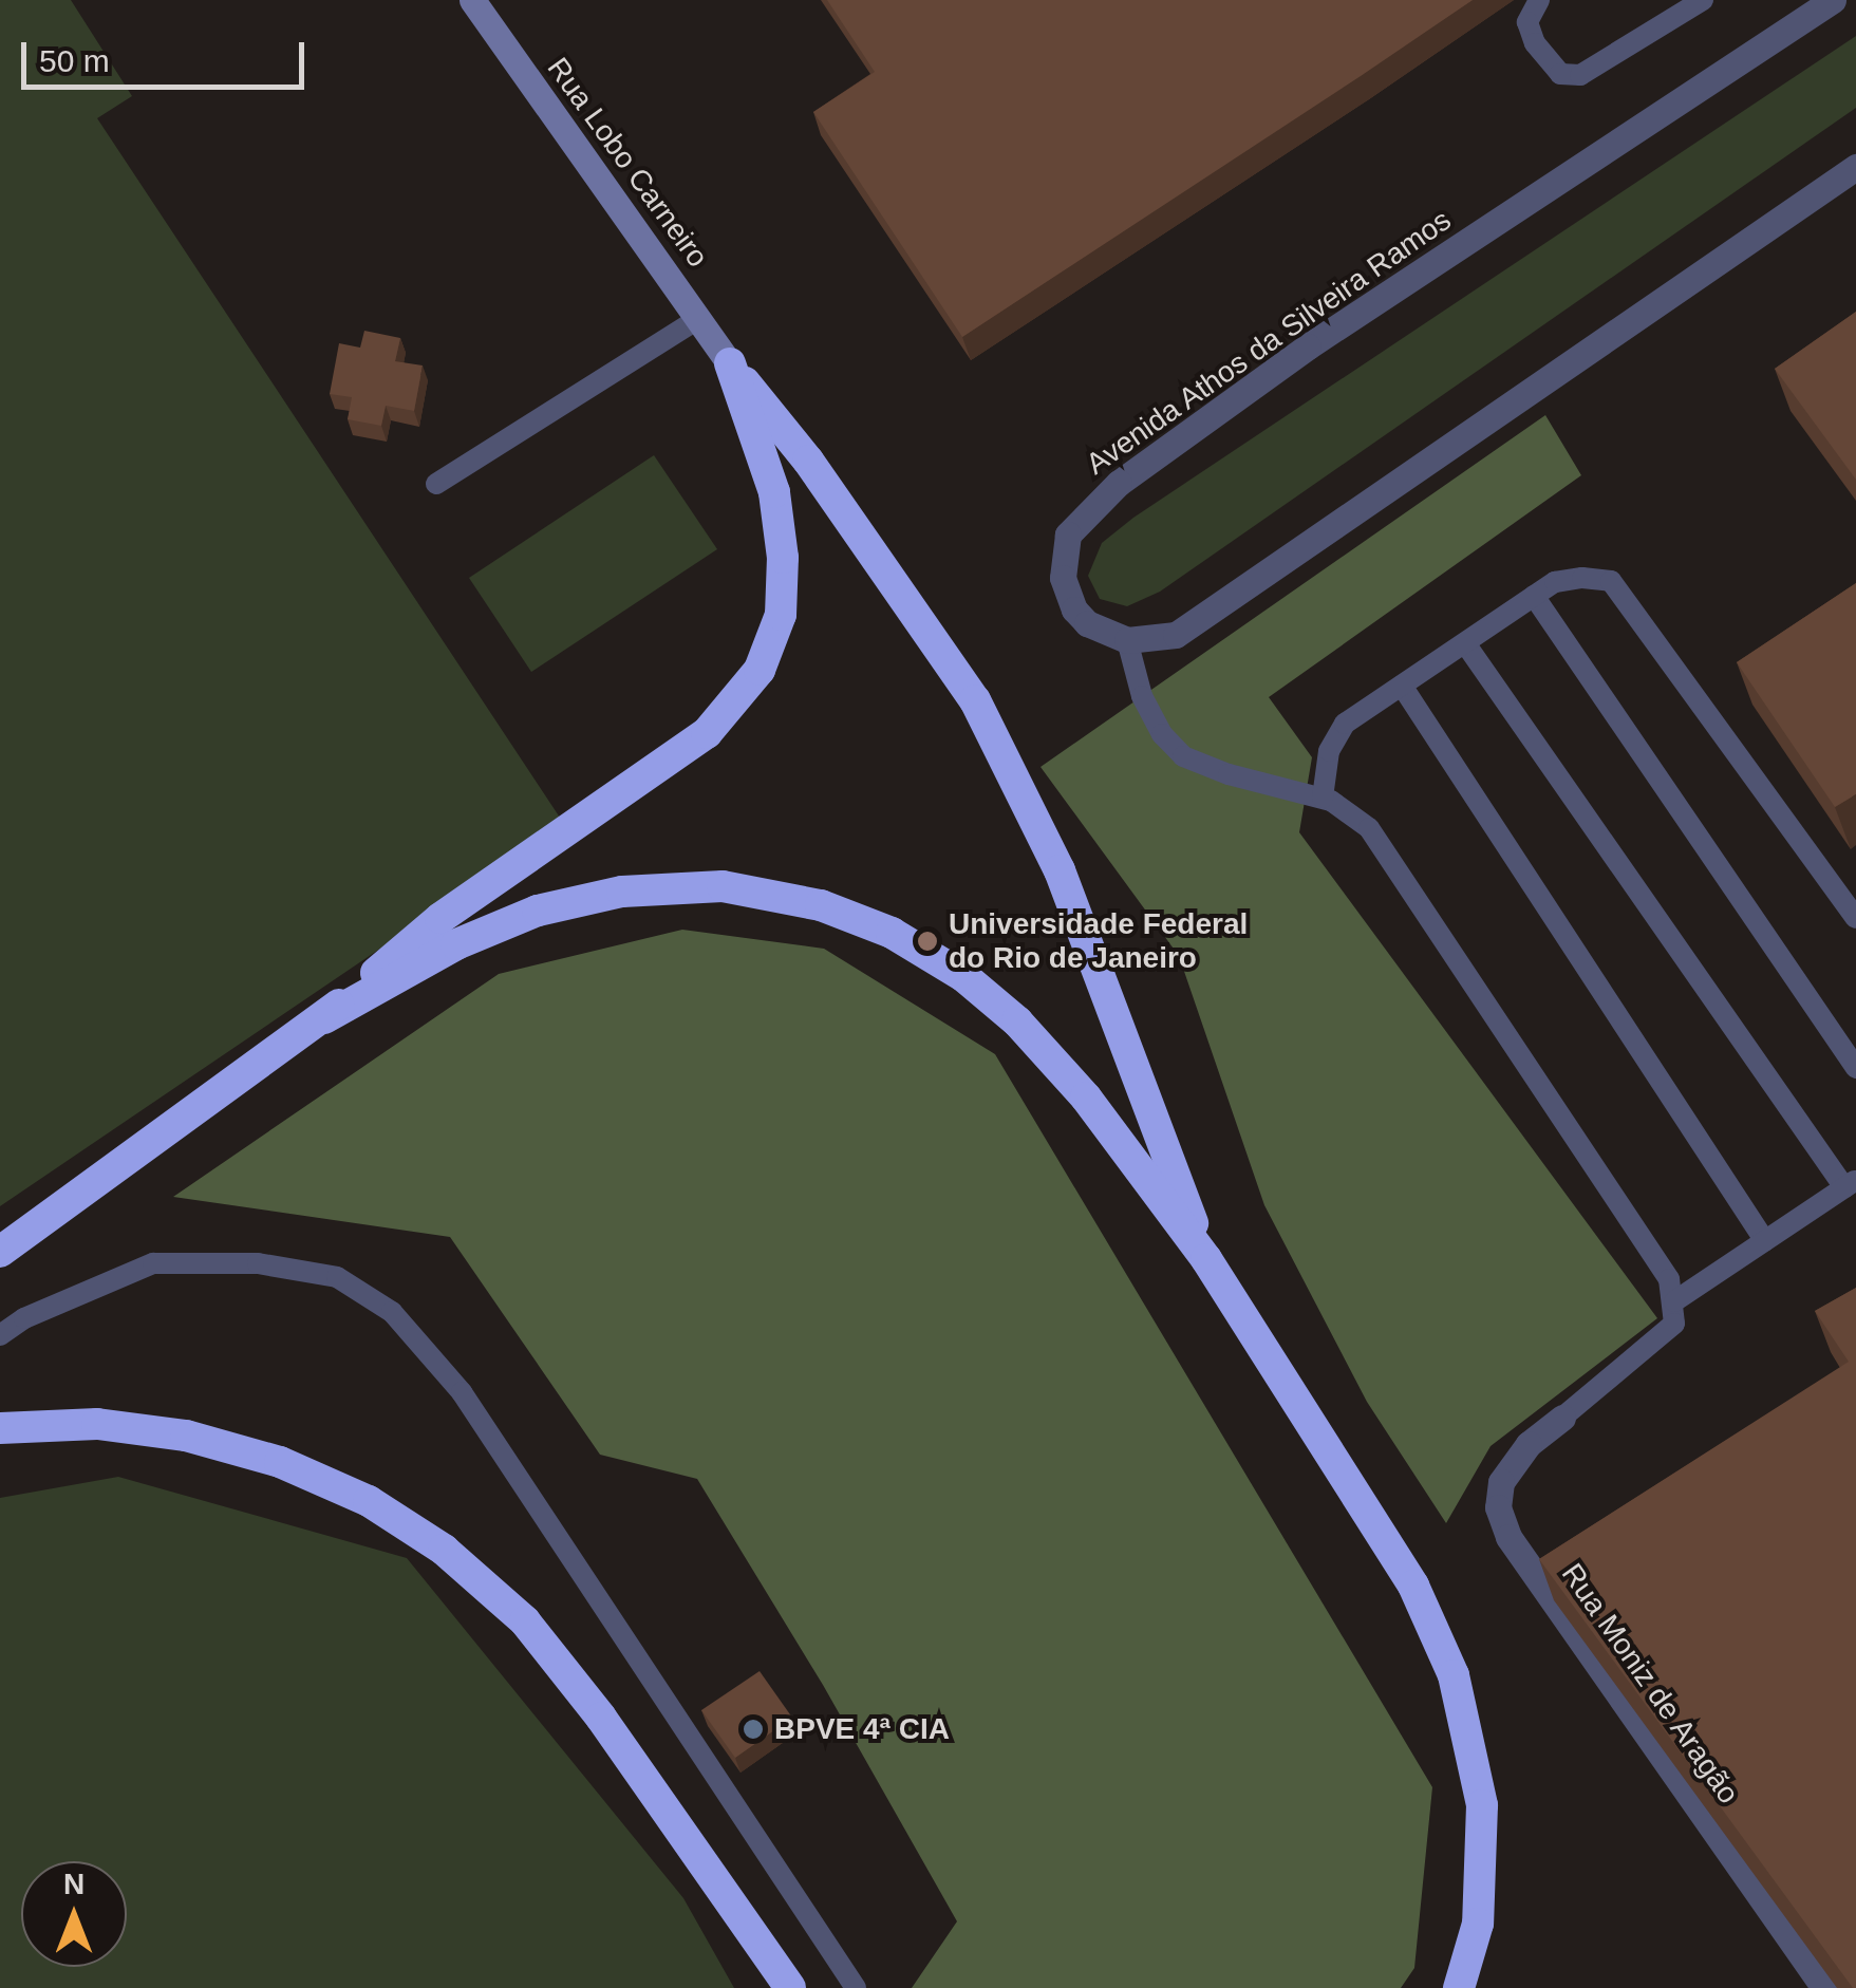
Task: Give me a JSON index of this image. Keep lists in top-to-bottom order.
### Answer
{
  "streets": {
    "street": ["Rua Lobo Carneiro", "Avenida Athos da Silveira Ramos", "Rua Moniz de Aragão"]
  },
  "places": ["Universidade Federal do Rio de Janeiro", "BPVE 4ª CIA"],
  "scale_bar": "50 m",
  "north": "top"
}
